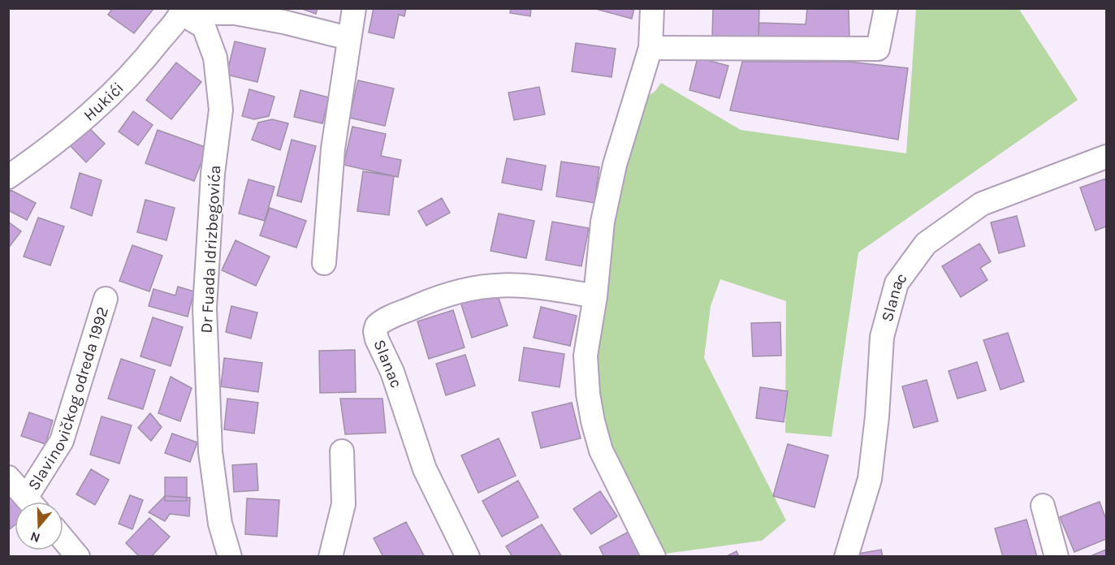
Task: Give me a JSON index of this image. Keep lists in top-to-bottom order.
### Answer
{
  "streets": {
    "street": [
      "Hukići",
      "Dr Fuada Idrizbegovića",
      "Slanac",
      "Slavinovičkog odreda 1992"
    ]
  },
  "crossings": [
    ["Hukići", "Dr Fuada Idrizbegovića"]
  ],
  "north": "bottom"
}
